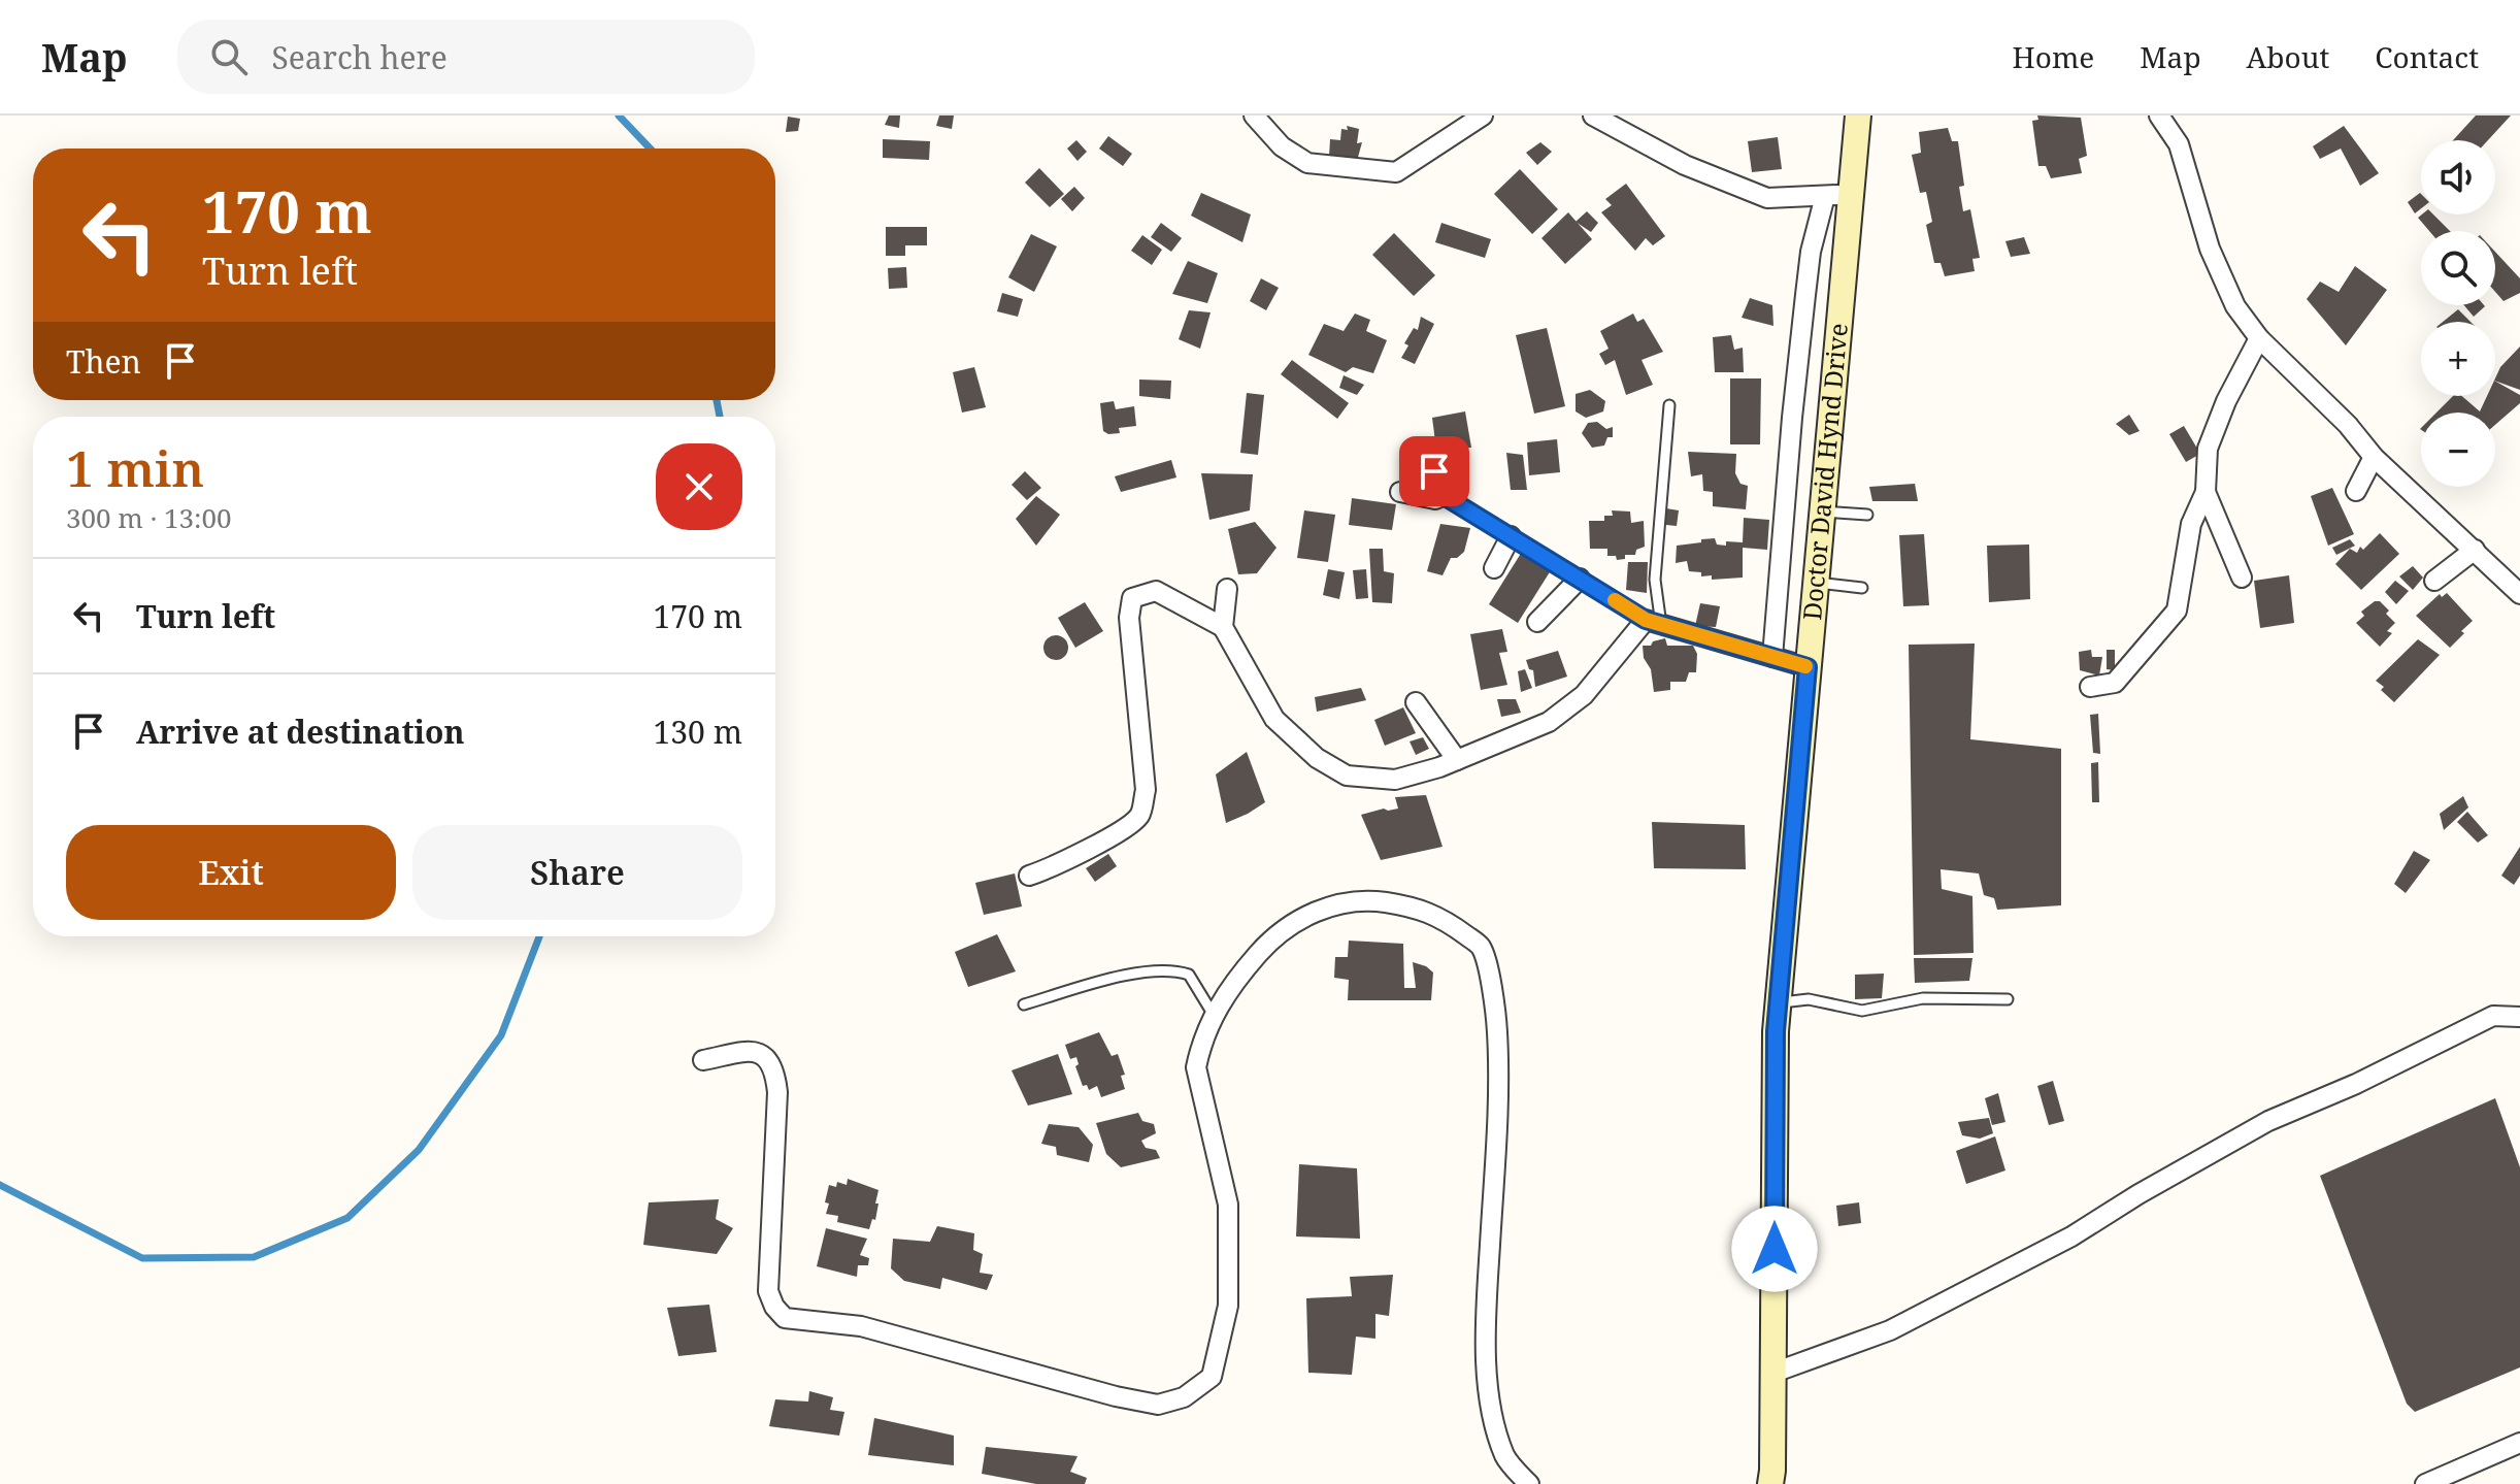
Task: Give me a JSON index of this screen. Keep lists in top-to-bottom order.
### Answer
{
  "streets": {
    "main road": ["Doctor David Hynd Drive"]
  },
  "page": {
    "header": "Map",
    "search": "Search here",
    "nav": [
      "Home",
      "Map",
      "About",
      "Contact"
    ],
    "map_buttons": ["+", "−"],
    "turn": ["170 m", "Turn left"],
    "then": "Then",
    "heading": ["1 min", "300 m · 13:00"],
    "list": [
      {
        "name": "Turn left",
        "value": "170 m"
      },
      {
        "name": "Arrive at destination",
        "value": "130 m"
      }
    ],
    "buttons": ["Exit", "Share"]
  }
}
